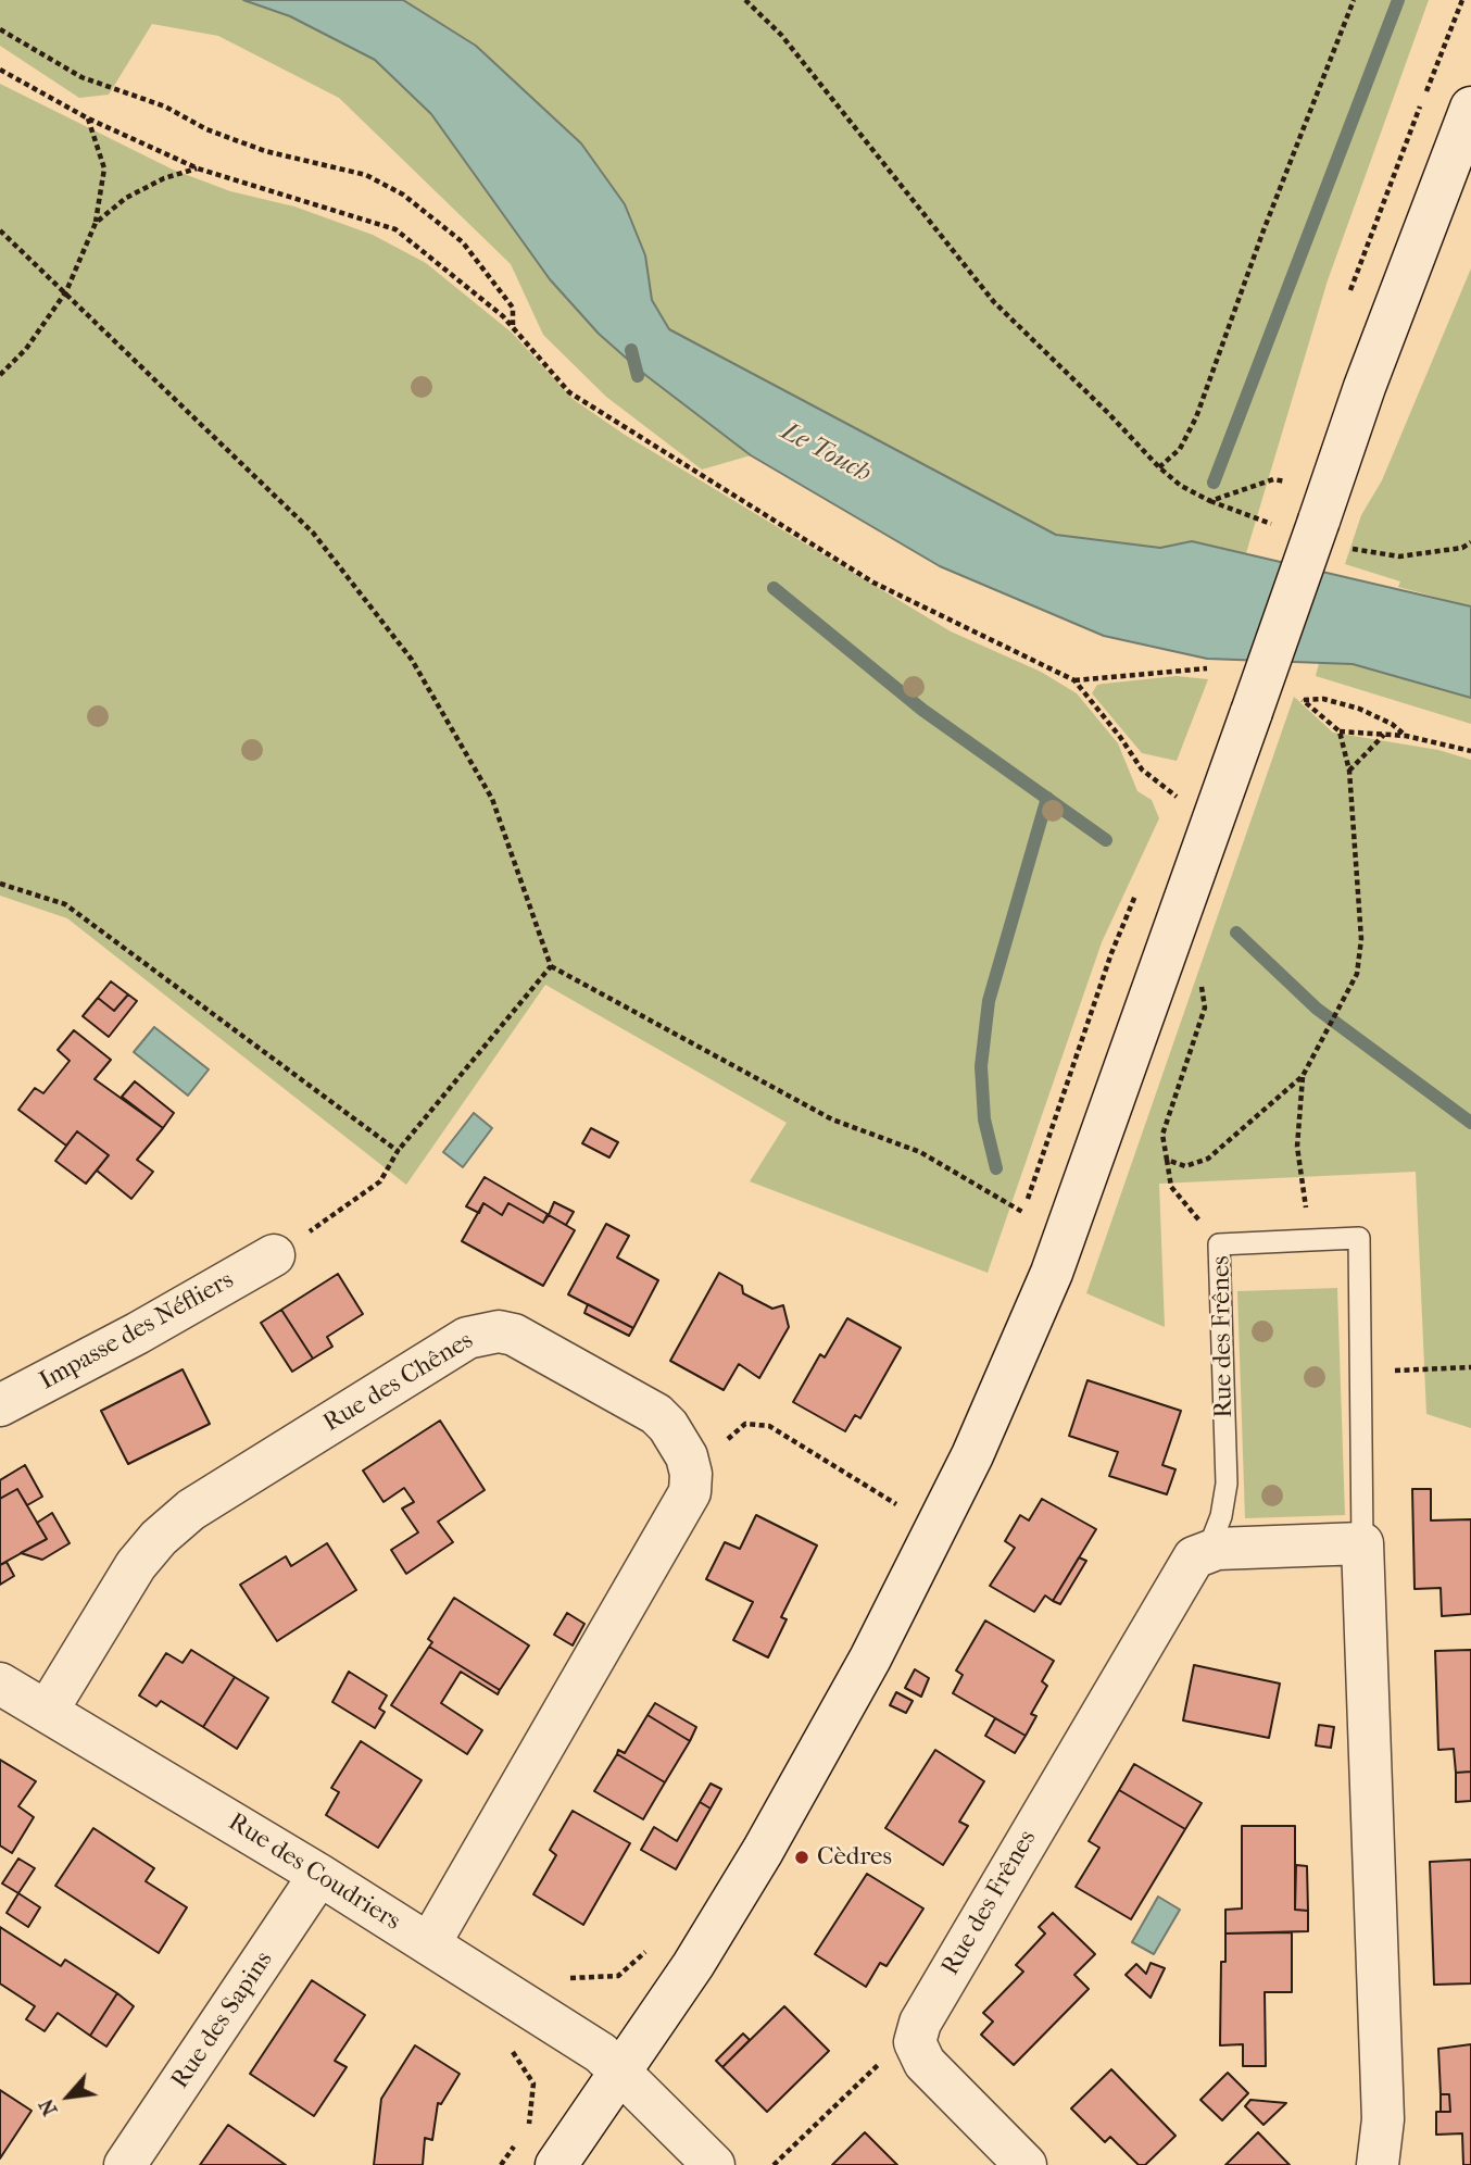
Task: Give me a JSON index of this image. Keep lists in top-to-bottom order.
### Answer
{
  "streets": {
    "street": [
      "Impasse des Néfliers",
      "Rue des Frênes",
      "Rue des Chênes",
      "Rue des Coudriers",
      "Rue des Sapins"
    ]
  },
  "crossings": [
    ["Rue des Chênes", "Rue des Coudriers"],
    ["Rue des Coudriers", "Rue des Sapins"]
  ],
  "water": ["Le Touch"],
  "places": ["Cèdres"],
  "north": "bottom left"
}
